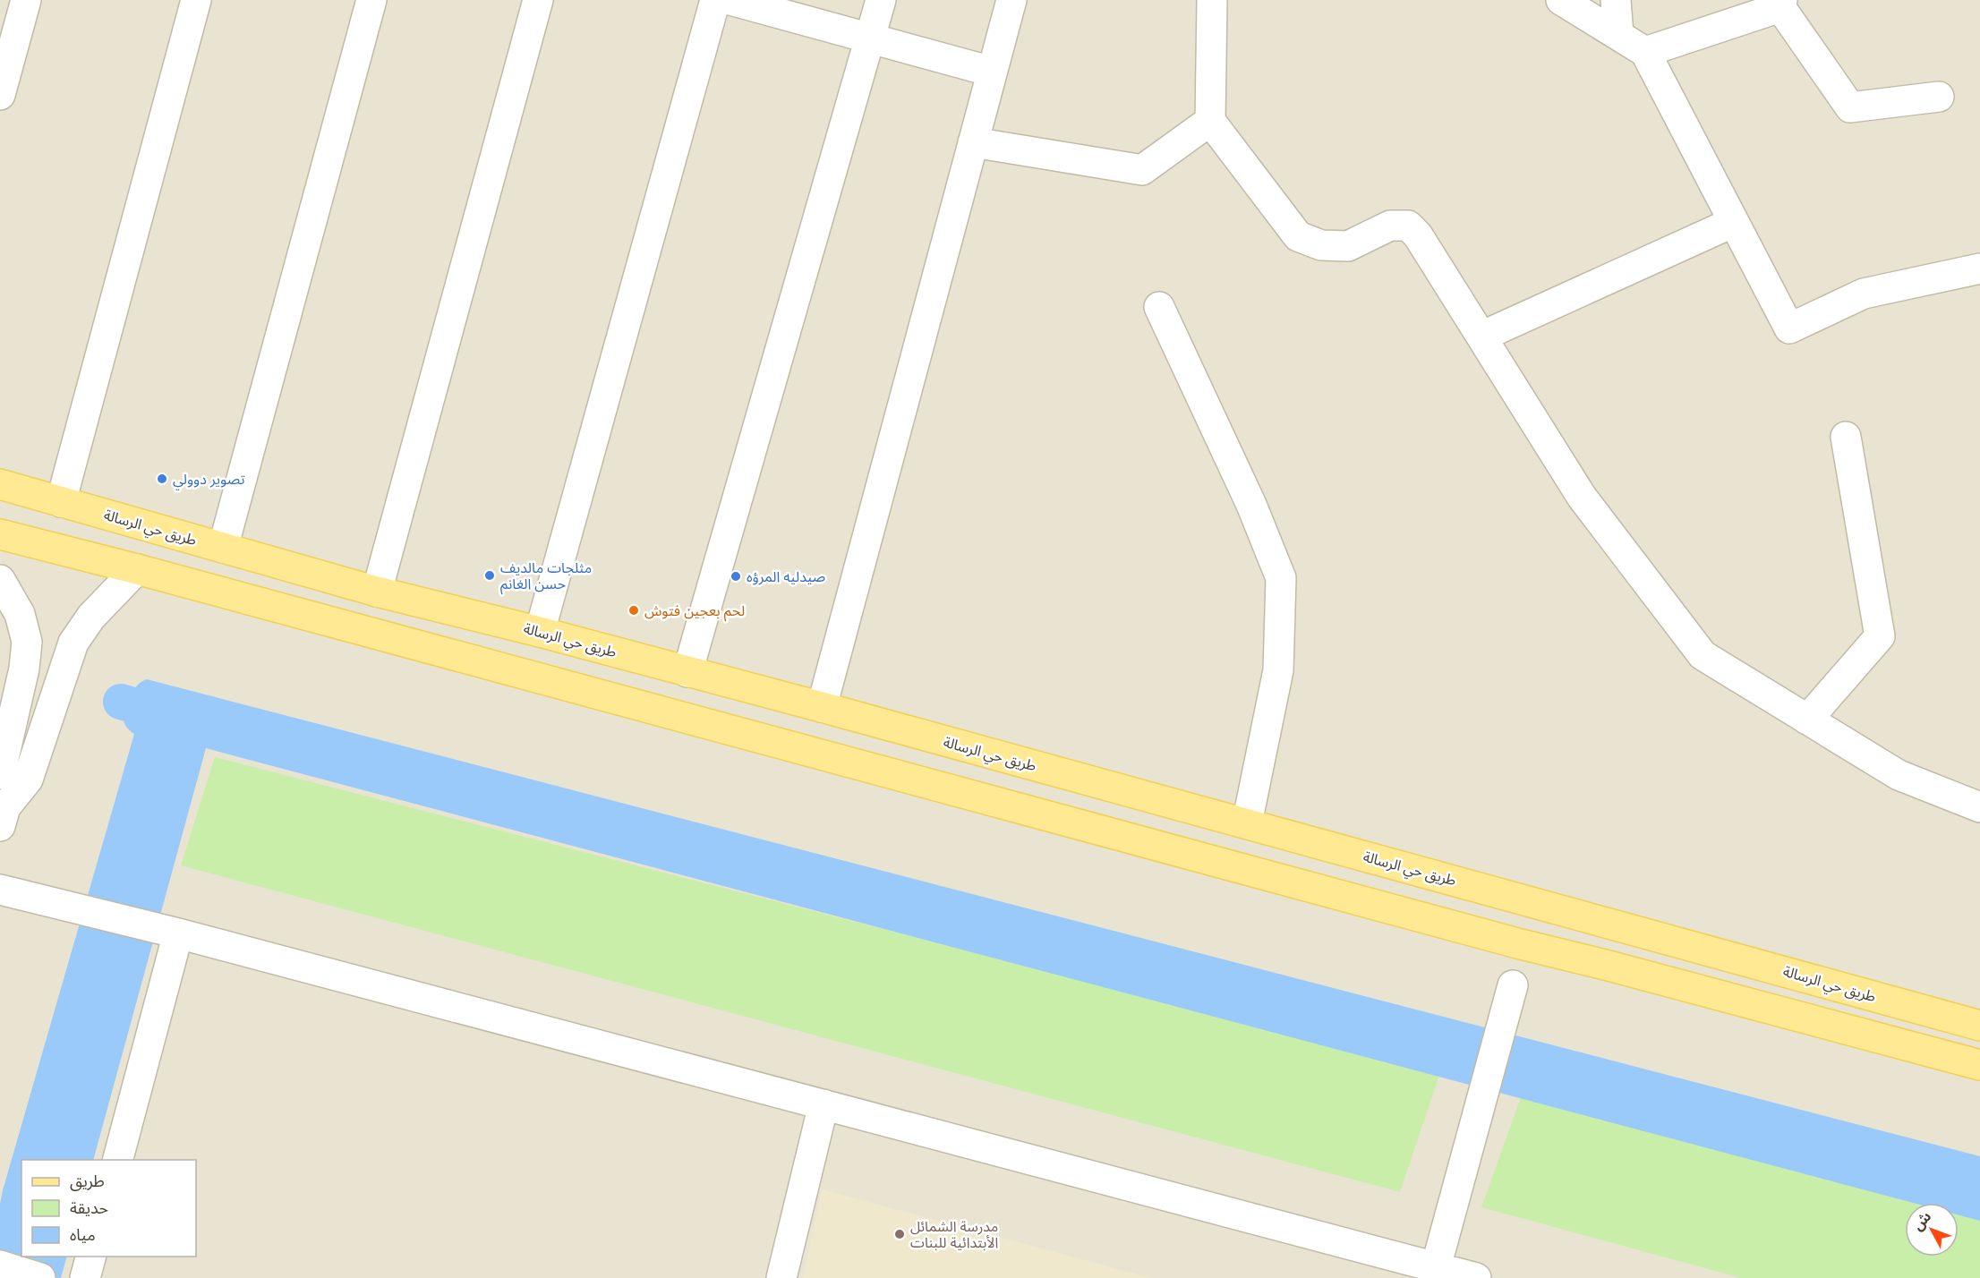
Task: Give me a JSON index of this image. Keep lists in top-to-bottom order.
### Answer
{
  "streets": {
    "main road": ["طريق حي الرسالة"]
  },
  "places": [
    "تصوير دوولي",
    "مثلجات مالديف حسن الغانم",
    "صيدليه المرؤه",
    "لحم بعجين فتوش",
    "مدرسة الشمائل الأبتدائية للبنات"
  ],
  "legend": ["طريق", "حديقة", "مياه"],
  "north": "top left"
}
